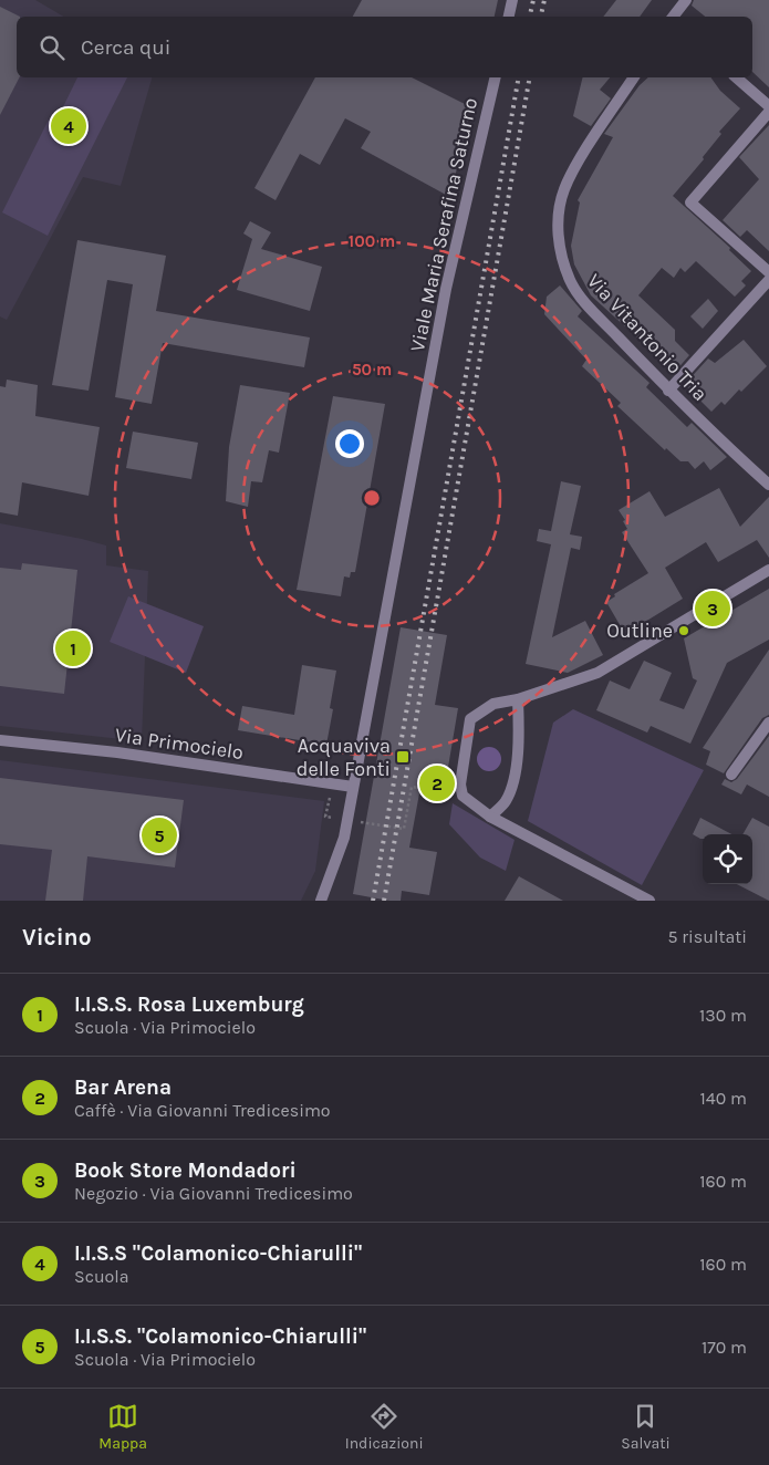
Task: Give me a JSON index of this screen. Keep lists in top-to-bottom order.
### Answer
{
  "streets": {
    "street": ["Viale Maria Serafina Saturno", "Via Vitantonio Tria", "Via Primocielo"]
  },
  "crossings": [
    ["Viale Maria Serafina Saturno", "Via Primocielo"]
  ],
  "places": {
    "other": ["Outline"],
    "transit": ["Acquaviva delle Fonti"]
  },
  "page": {
    "search": "Cerca qui",
    "pins": [
      "4",
      "3",
      "1",
      "2",
      "5"
    ],
    "heading": ["Vicino", "5 risultati"],
    "list": [
      {
        "mark": "1",
        "name": "I.I.S.S. Rosa Luxemburg",
        "note": "Scuola · Via Primocielo",
        "value": "130 m"
      },
      {
        "mark": "2",
        "name": "Bar Arena",
        "note": "Caffè · Via Giovanni Tredicesimo",
        "value": "140 m"
      },
      {
        "mark": "3",
        "name": "Book Store Mondadori",
        "note": "Negozio · Via Giovanni Tredicesimo",
        "value": "160 m"
      },
      {
        "mark": "4",
        "name": "I.I.S.S \"Colamonico-Chiarulli\"",
        "note": "Scuola",
        "value": "160 m"
      },
      {
        "mark": "5",
        "name": "I.I.S.S. \"Colamonico-Chiarulli\"",
        "note": "Scuola · Via Primocielo",
        "value": "170 m"
      }
    ],
    "nav": ["Mappa", "Indicazioni", "Salvati"]
  },
  "rings": ["100 m", "50 m"]
}
